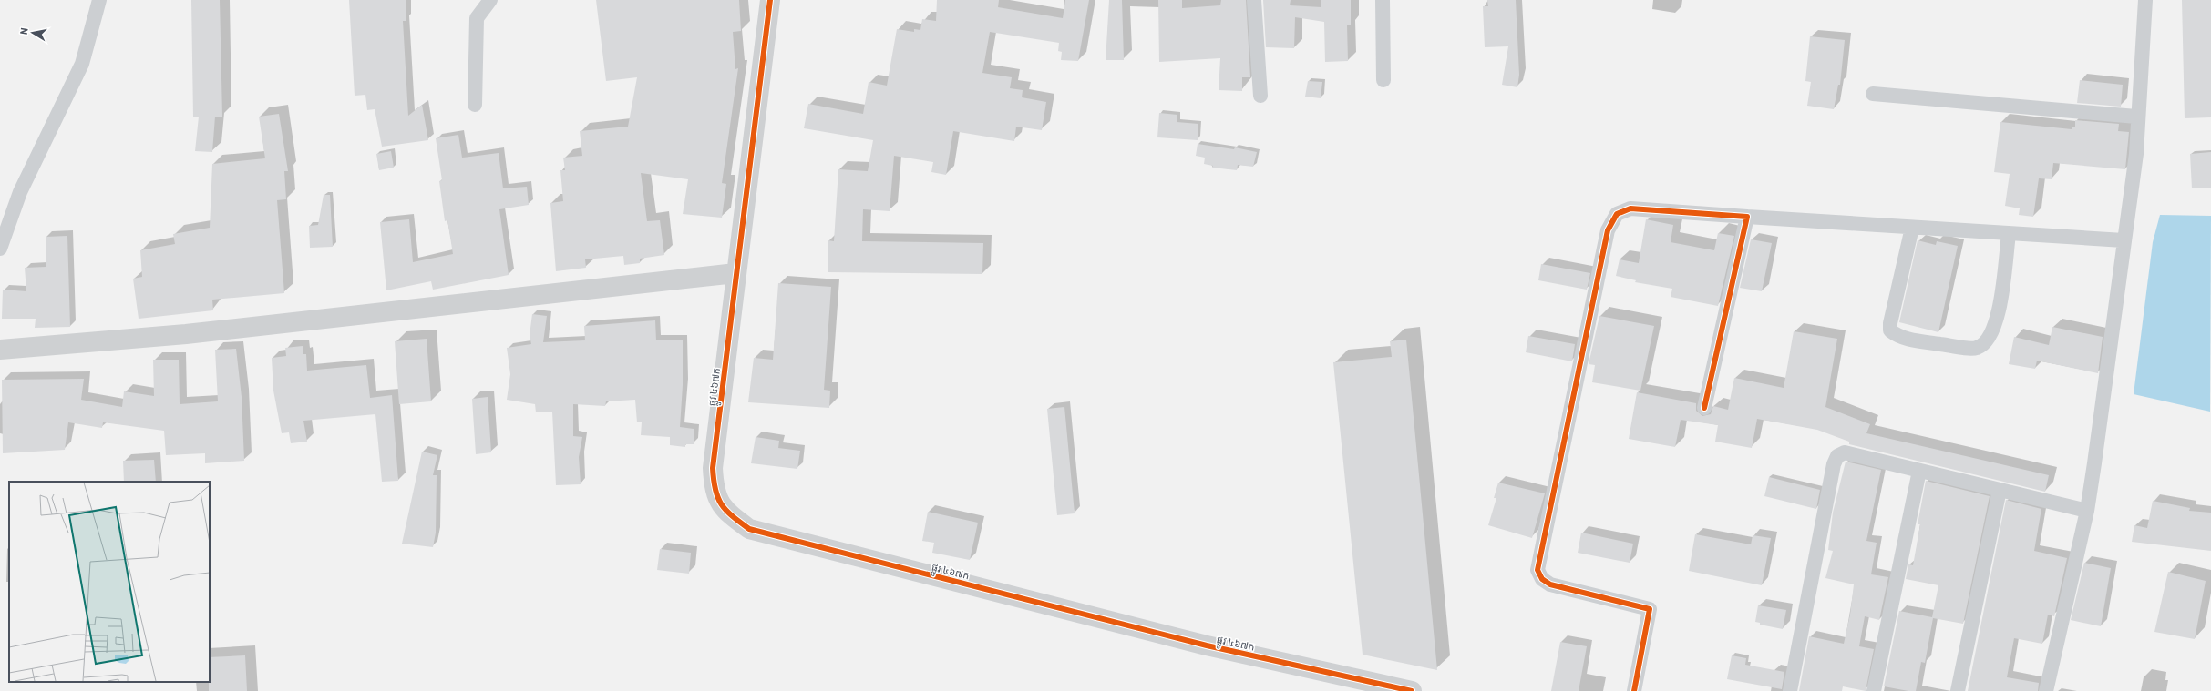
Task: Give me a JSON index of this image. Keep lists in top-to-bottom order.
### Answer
{
  "streets": {
    "street": ["ផ្លូវ ៤៦៧ក"]
  },
  "north": "left"
}
